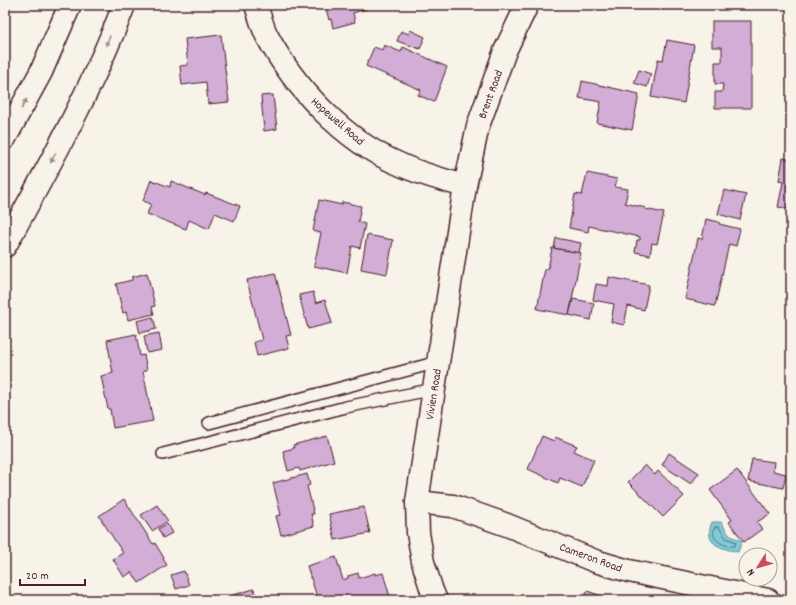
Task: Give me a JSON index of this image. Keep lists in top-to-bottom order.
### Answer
{
  "streets": {
    "main road": [
      "Brent Road",
      "Hopewell Road",
      "Vivien Road",
      "Cameron Road"
    ]
  },
  "crossings": [
    ["Brent Road", "Hopewell Road"],
    ["Brent Road", "Vivien Road"],
    ["Hopewell Road", "Vivien Road"],
    ["Vivien Road", "Cameron Road"]
  ],
  "scale_bar": "20 m",
  "north": "bottom left"
}
